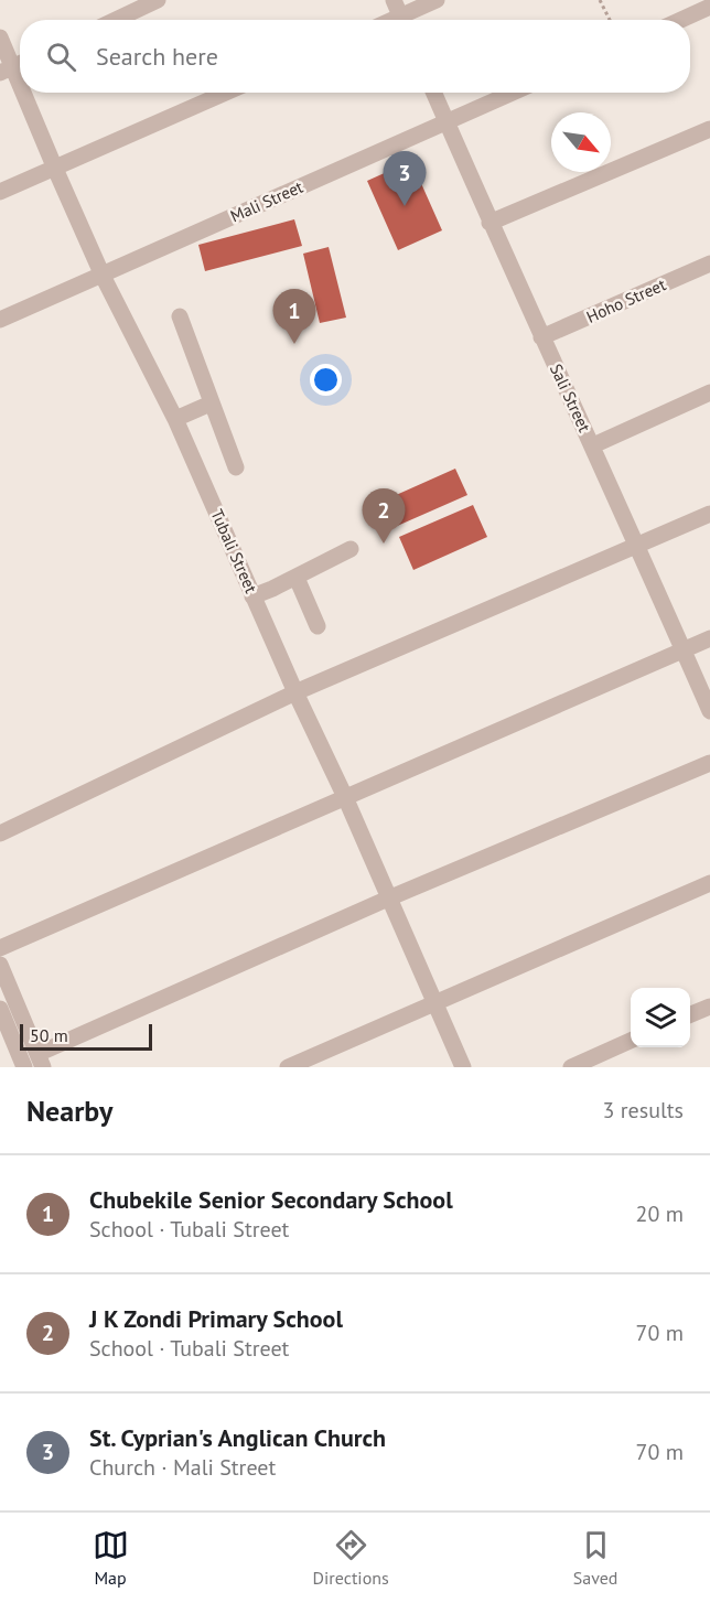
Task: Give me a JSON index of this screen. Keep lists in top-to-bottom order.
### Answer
{
  "streets": {
    "street": [
      "Mali Street",
      "Hoho Street",
      "Sali Street",
      "Tubali Street"
    ]
  },
  "crossings": [
    ["Mali Street", "Sali Street"],
    ["Mali Street", "Tubali Street"],
    ["Hoho Street", "Sali Street"]
  ],
  "scale_bar": "50 m",
  "north": "bottom right",
  "page": {
    "search": "Search here",
    "pins": ["3", "1", "2"],
    "scale": "50 m",
    "heading": ["Nearby", "3 results"],
    "list": [
      {
        "mark": "1",
        "name": "Chubekile Senior Secondary School",
        "note": "School · Tubali Street",
        "value": "20 m"
      },
      {
        "mark": "2",
        "name": "J K Zondi Primary School",
        "note": "School · Tubali Street",
        "value": "70 m"
      },
      {
        "mark": "3",
        "name": "St. Cyprian's Anglican Church",
        "note": "Church · Mali Street",
        "value": "70 m"
      }
    ],
    "nav": ["Map", "Directions", "Saved"]
  }
}
